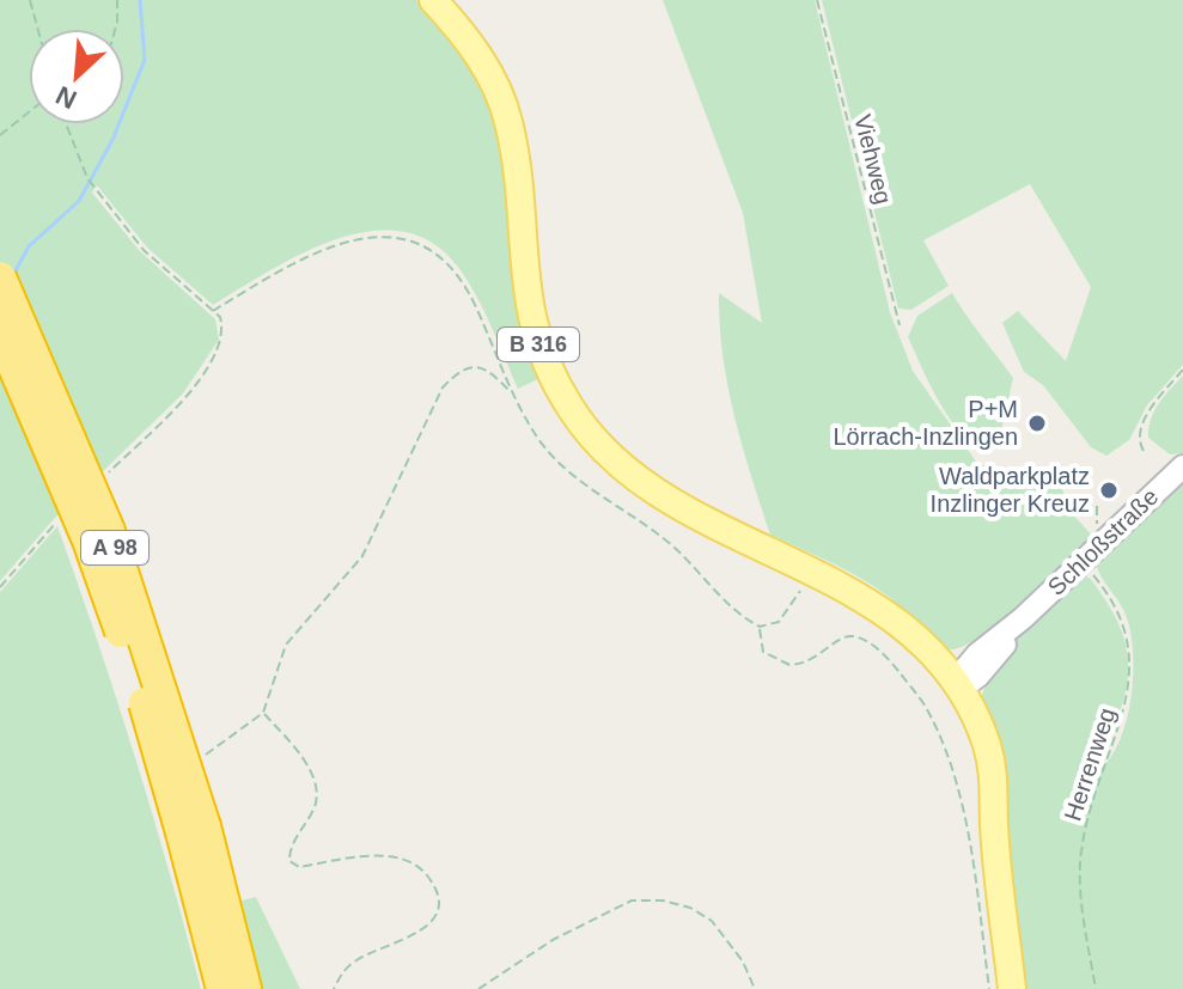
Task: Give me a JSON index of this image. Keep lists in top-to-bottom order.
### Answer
{
  "streets": {
    "highway": ["A 98"],
    "main road": ["B 316"],
    "street": ["Schloßstraße"],
    "path": ["Viehweg", "Herrenweg"]
  },
  "crossings": [
    ["B 316", "Schloßstraße"],
    ["Schloßstraße", "Herrenweg"]
  ],
  "places": ["P+M Lörrach-Inzlingen", "Waldparkplatz Inzlinger Kreuz"],
  "north": "bottom left"
}
